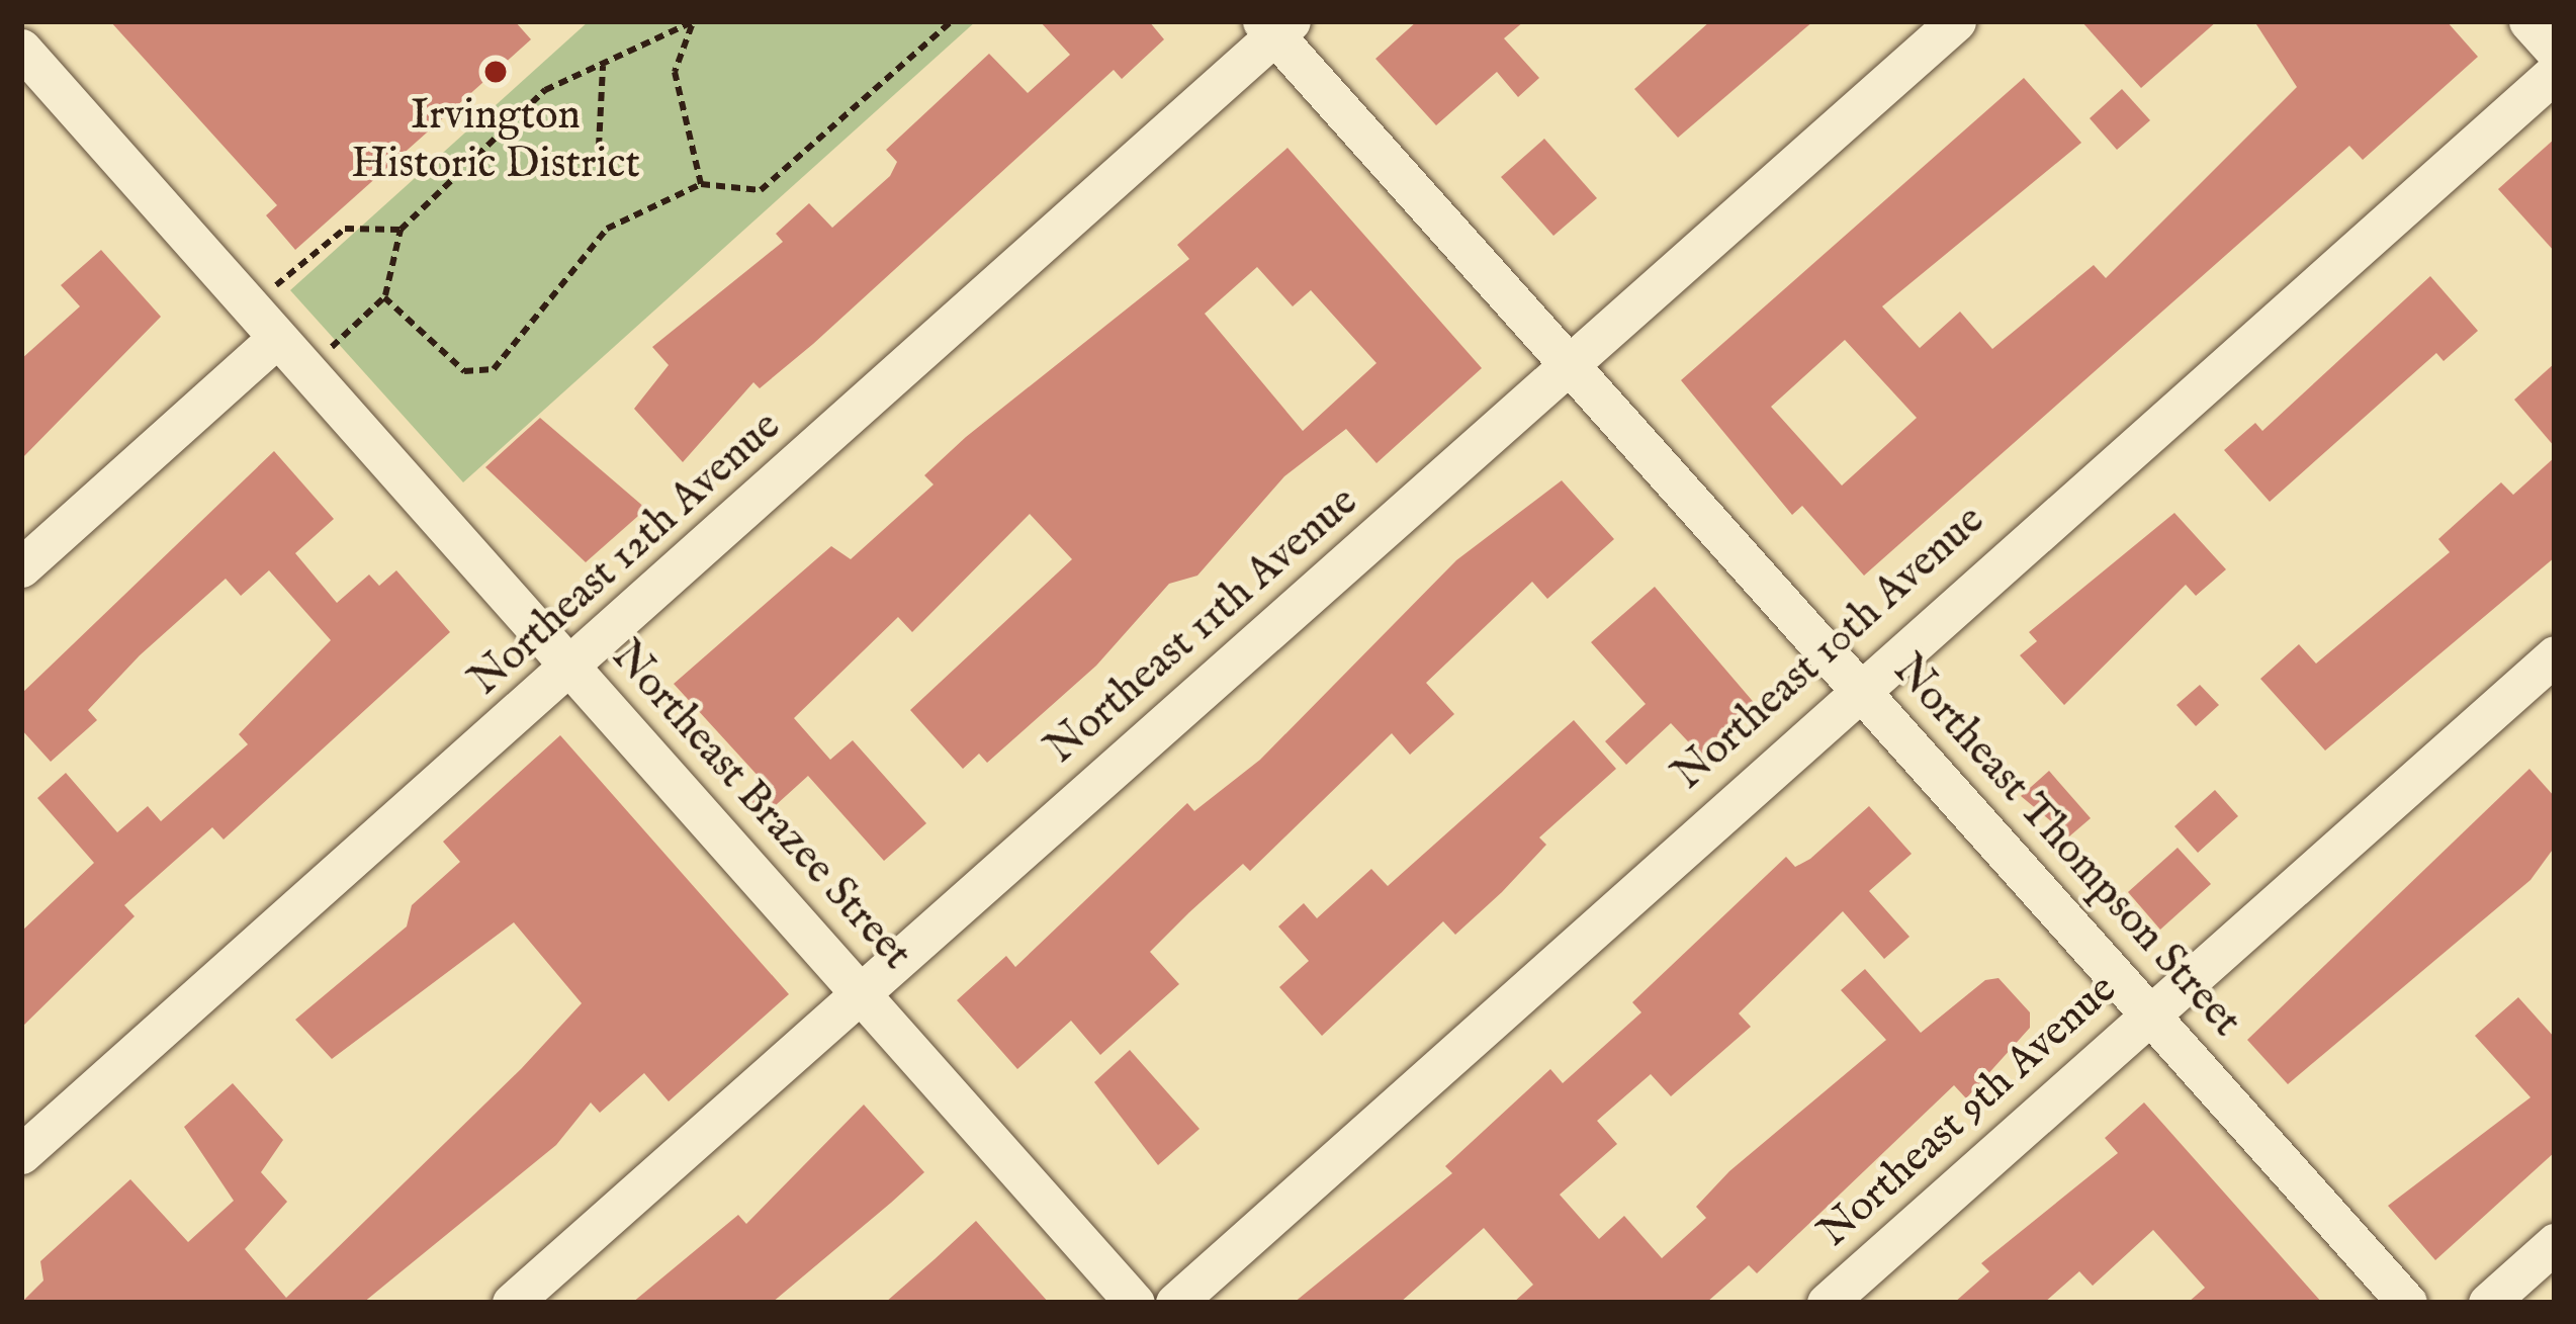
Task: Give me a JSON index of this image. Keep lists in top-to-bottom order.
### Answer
{
  "streets": {
    "street": [
      "Northeast 12th Avenue",
      "Northeast 11th Avenue",
      "Northeast 10th Avenue",
      "Northeast Brazee Street",
      "Northeast Thompson Street",
      "Northeast 9th Avenue"
    ]
  },
  "crossings": [
    ["Northeast 12th Avenue", "Northeast Brazee Street"],
    ["Northeast 12th Avenue", "Northeast Thompson Street"],
    ["Northeast 11th Avenue", "Northeast Brazee Street"],
    ["Northeast 11th Avenue", "Northeast Thompson Street"],
    ["Northeast 10th Avenue", "Northeast Thompson Street"],
    ["Northeast Thompson Street", "Northeast 9th Avenue"]
  ],
  "places": ["Irvington Historic District"]
}
